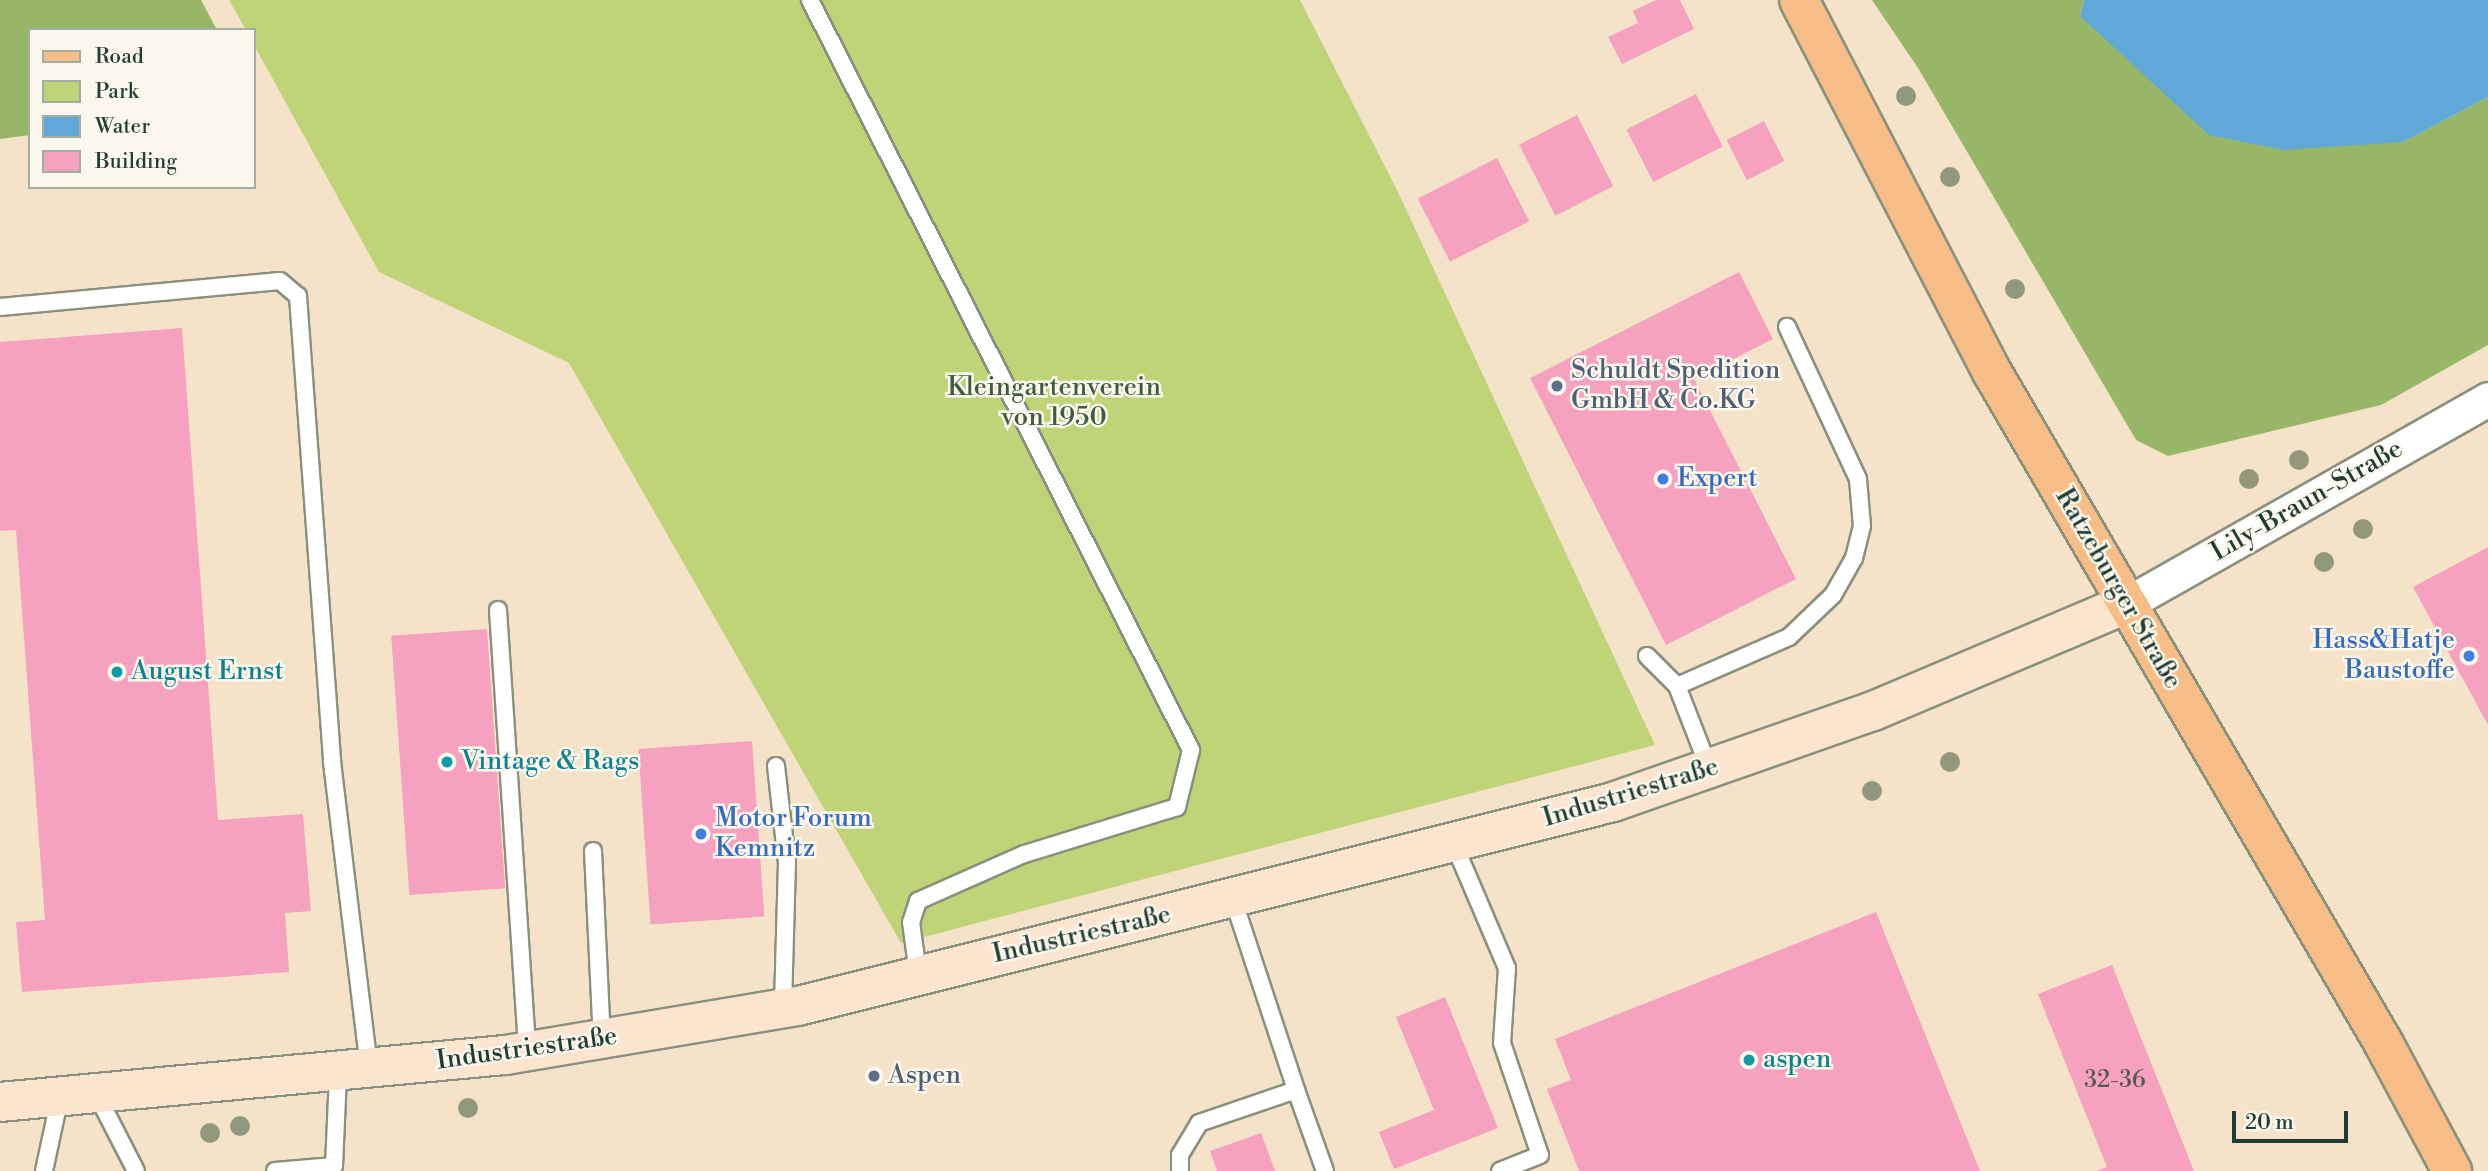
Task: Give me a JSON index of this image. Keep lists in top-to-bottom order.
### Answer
{
  "streets": {
    "main road": ["Ratzeburger Straße", "Industriestraße"],
    "street": ["Lily-Braun-Straße"]
  },
  "crossings": [
    ["Lily-Braun-Straße", "Ratzeburger Straße"],
    ["Lily-Braun-Straße", "Industriestraße"],
    ["Ratzeburger Straße", "Industriestraße"]
  ],
  "parks": ["Kleingartenverein von 1950"],
  "places": [
    "Schuldt Spedition GmbH & Co.KG",
    "Expert",
    "Hass&Hatje Baustoffe",
    "August Ernst",
    "Vintage & Rags",
    "Motor Forum Kemnitz",
    "aspen",
    "Aspen"
  ],
  "house_numbers": ["32-36"],
  "legend": [
    "Road",
    "Park",
    "Water",
    "Building"
  ],
  "scale_bar": "20 m"
}
